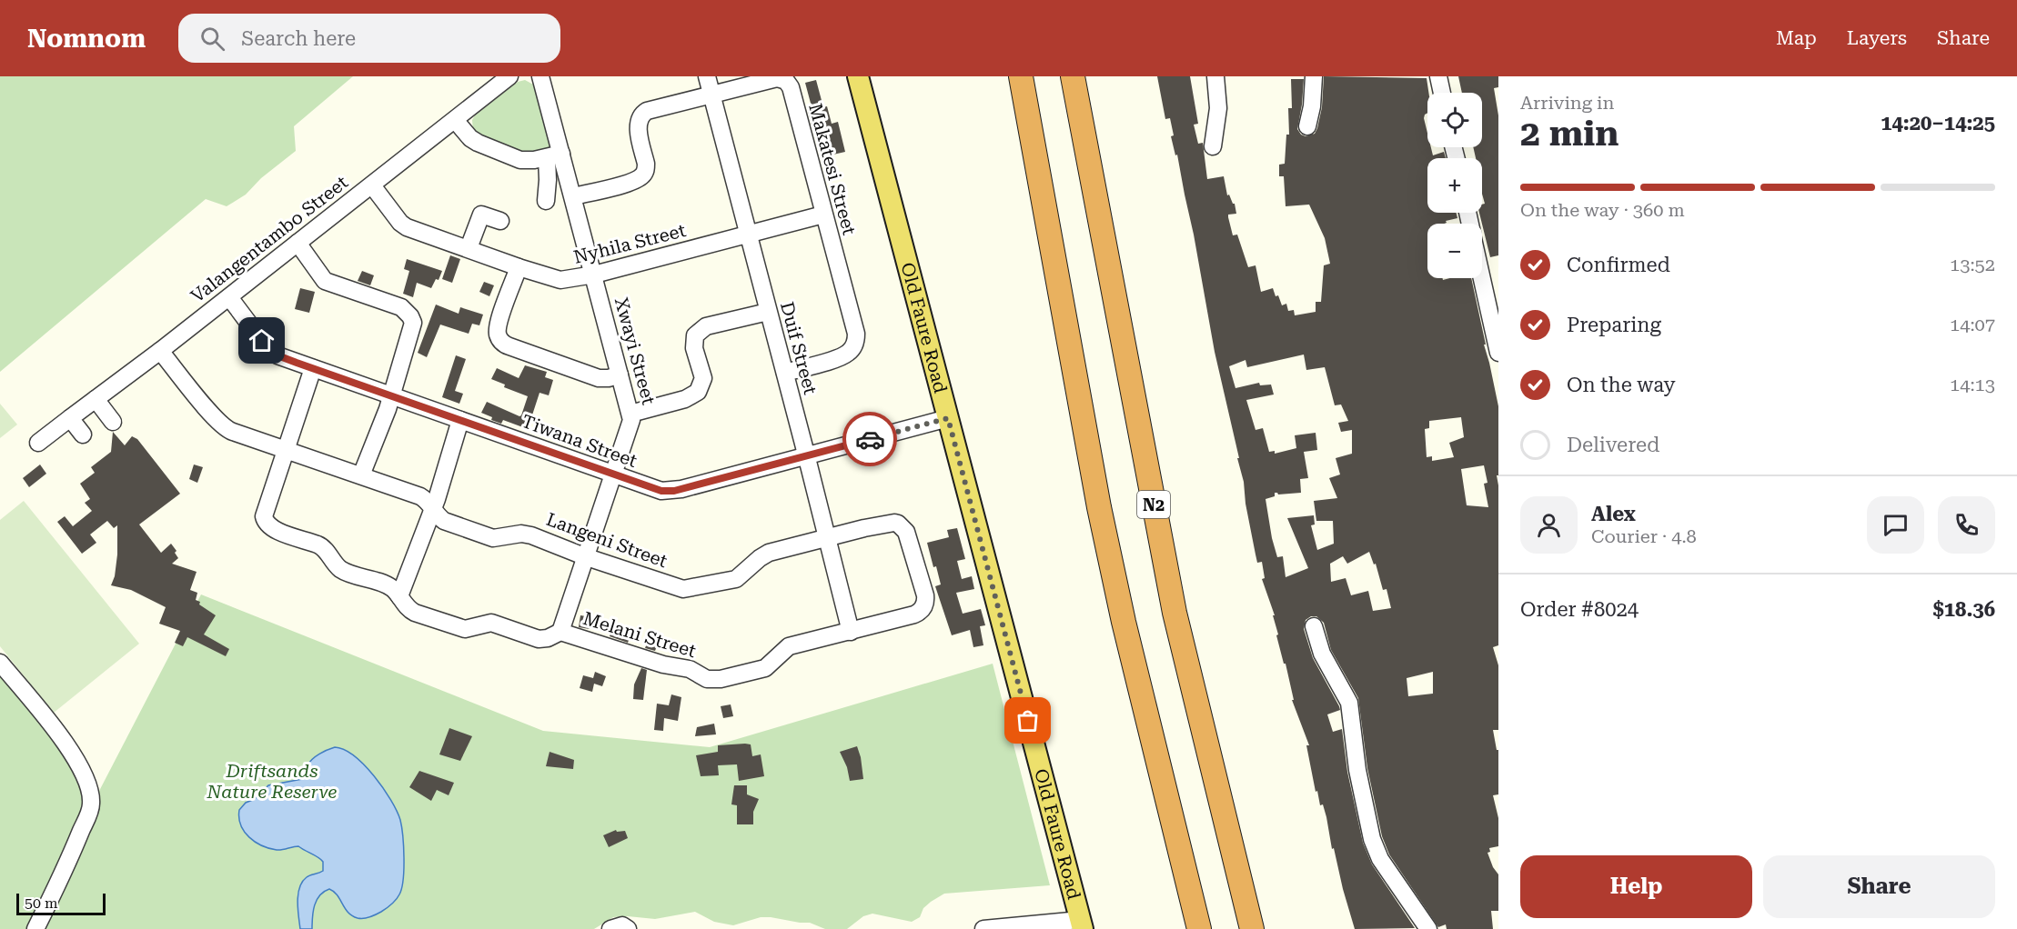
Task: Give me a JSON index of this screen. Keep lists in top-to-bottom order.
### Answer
{
  "streets": {
    "highway": ["N2"],
    "main road": ["Old Faure Road"],
    "street": [
      "Makatesi Street",
      "Valangentambo Street",
      "Nyhila Street",
      "Duif Street",
      "Xwayi Street",
      "Tiwana Street",
      "Langeni Street",
      "Melani Street"
    ]
  },
  "crossings": [
    ["Makatesi Street", "Nyhila Street"],
    ["Makatesi Street", "Duif Street"],
    ["Makatesi Street", "Xwayi Street"],
    ["Valangentambo Street", "Nyhila Street"],
    ["Valangentambo Street", "Tiwana Street"],
    ["Valangentambo Street", "Langeni Street"],
    ["Nyhila Street", "Duif Street"],
    ["Nyhila Street", "Xwayi Street"],
    ["Old Faure Road", "Tiwana Street"],
    ["Duif Street", "Tiwana Street"],
    ["Duif Street", "Langeni Street"],
    ["Duif Street", "Melani Street"],
    ["Xwayi Street", "Tiwana Street"],
    ["Xwayi Street", "Langeni Street"],
    ["Xwayi Street", "Melani Street"],
    ["Tiwana Street", "Melani Street"],
    ["Langeni Street", "Melani Street"]
  ],
  "parks": ["Driftsands Nature Reserve"],
  "scale_bar": "50 m",
  "page": {
    "header": "Nomnom",
    "search": "Search here",
    "nav": ["Map", "Layers", "Share"],
    "heading": ["2 min", "Arriving in", "14:20–14:25"],
    "panel": [
      "Alex",
      "Courier · 4.8",
      "Order #8024",
      "$18.36"
    ],
    "map_buttons": ["+", "−"],
    "bar": "On the way · 360 m",
    "list": [
      ["Confirmed", "13:52"],
      ["Preparing", "14:07"],
      ["On the way", "14:13"],
      "Delivered"
    ],
    "buttons": ["Help", "Share"],
    "scale": "50 m"
  }
}
